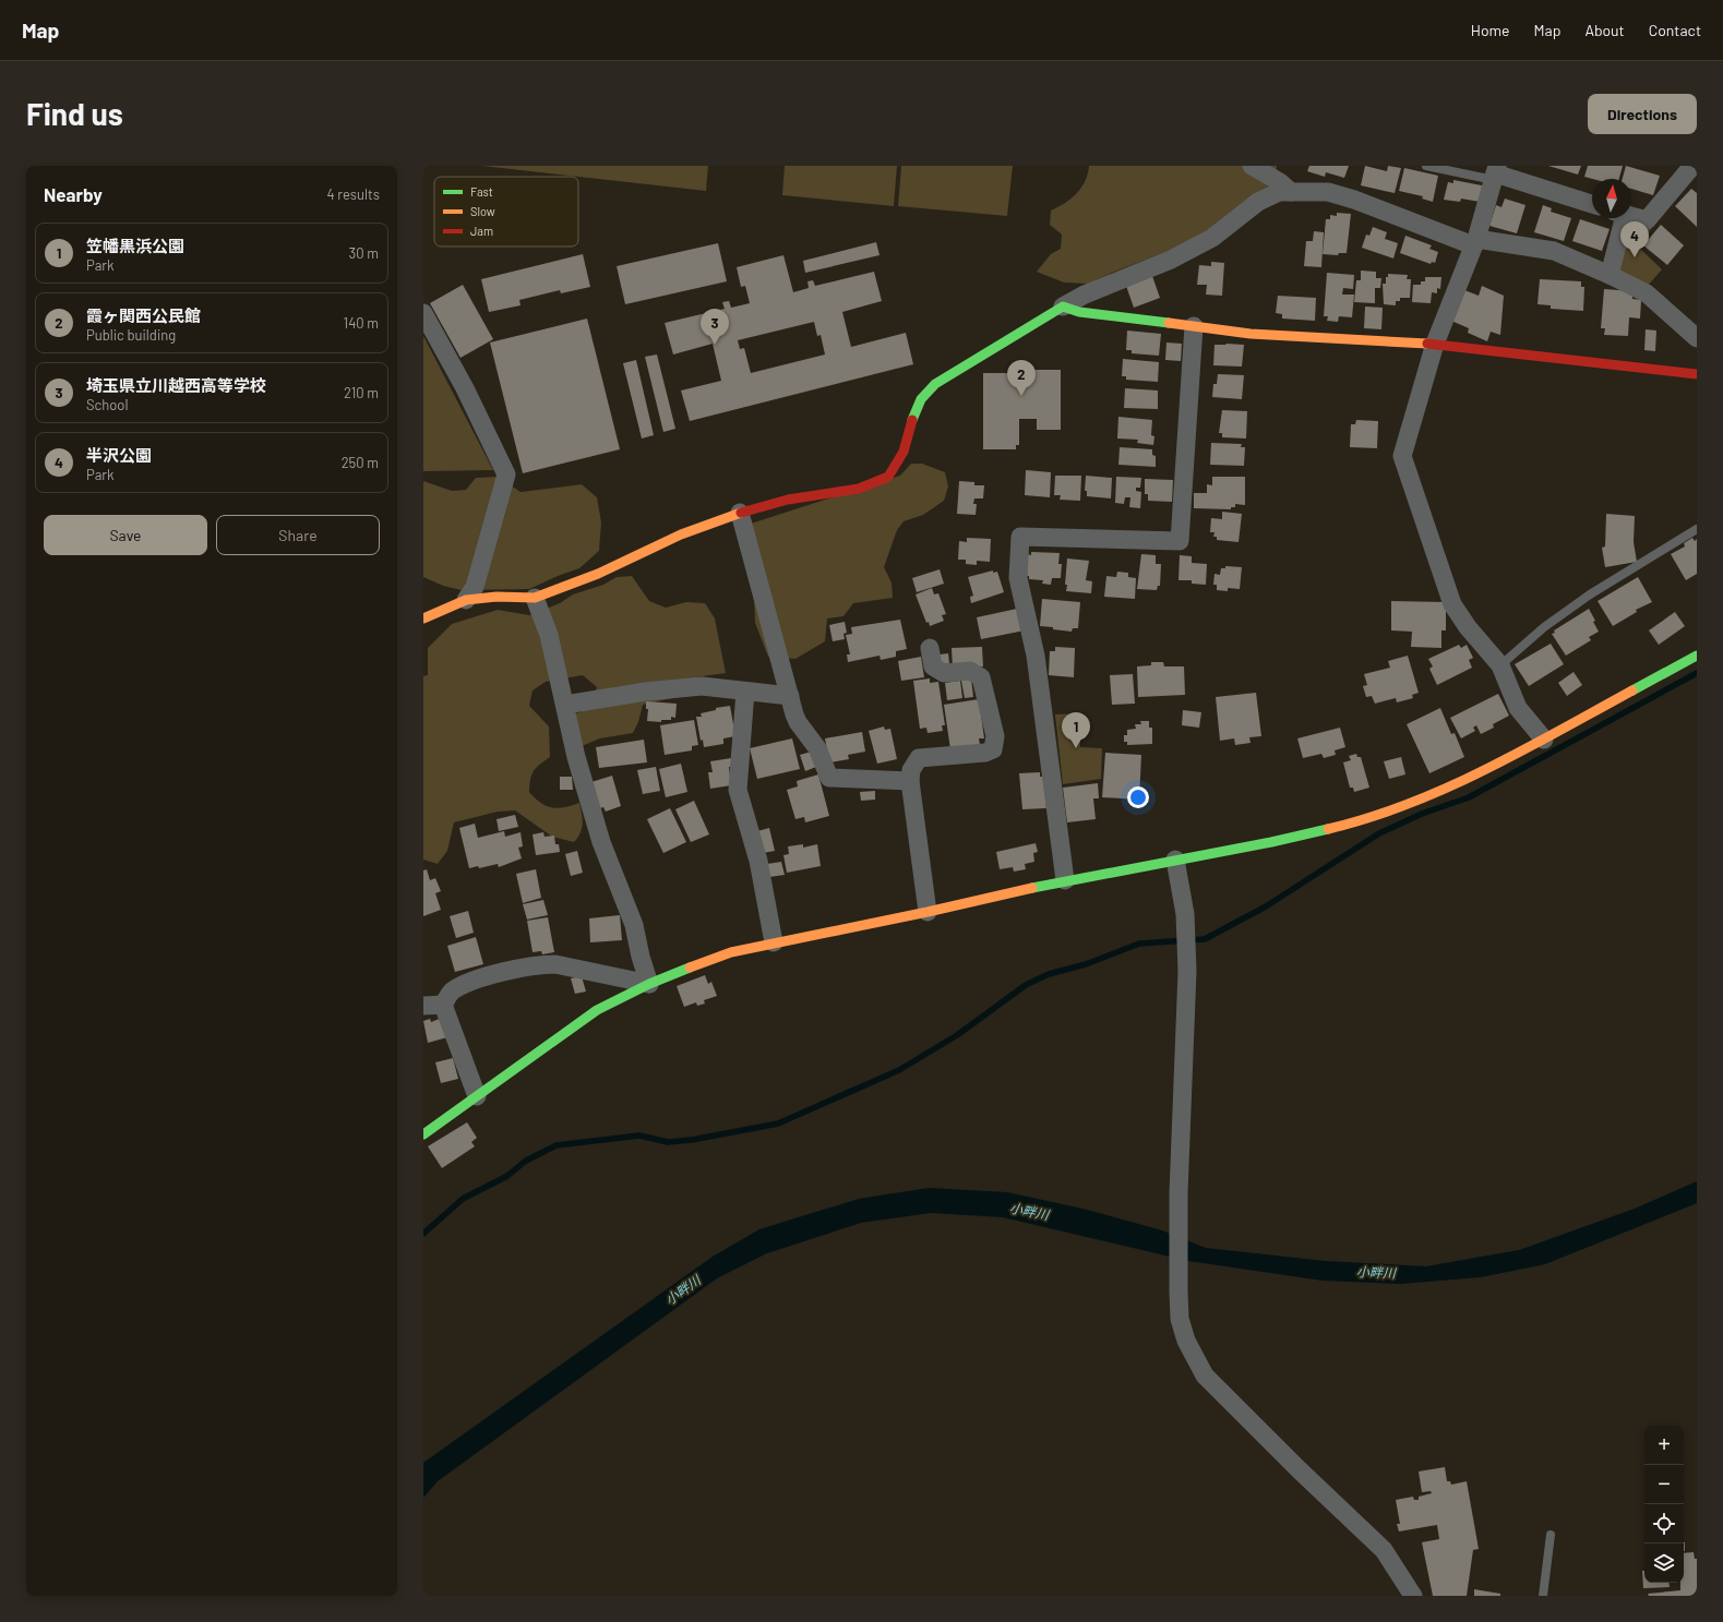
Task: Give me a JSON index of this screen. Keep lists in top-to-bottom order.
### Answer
{
  "water": ["小畔川"],
  "legend": ["Fast", "Slow", "Jam"],
  "north": "top",
  "page": {
    "header": "Map",
    "nav": [
      "Home",
      "Map",
      "About",
      "Contact"
    ],
    "buttons": [
      "Directions",
      ["Save", "Share"]
    ],
    "title": "Find us",
    "heading": ["Nearby", "4 results"],
    "pins": [
      "4",
      "3",
      "2",
      "1"
    ],
    "list": [
      {
        "mark": "1",
        "name": "笠幡黒浜公園",
        "note": "Park",
        "value": "30 m"
      },
      {
        "mark": "2",
        "name": "霞ヶ関西公民館",
        "note": "Public building",
        "value": "140 m"
      },
      {
        "mark": "3",
        "name": "埼玉県立川越西高等学校",
        "note": "School",
        "value": "210 m"
      },
      {
        "mark": "4",
        "name": "半沢公園",
        "note": "Park",
        "value": "250 m"
      }
    ],
    "map_buttons": ["+", "−"]
  }
}
